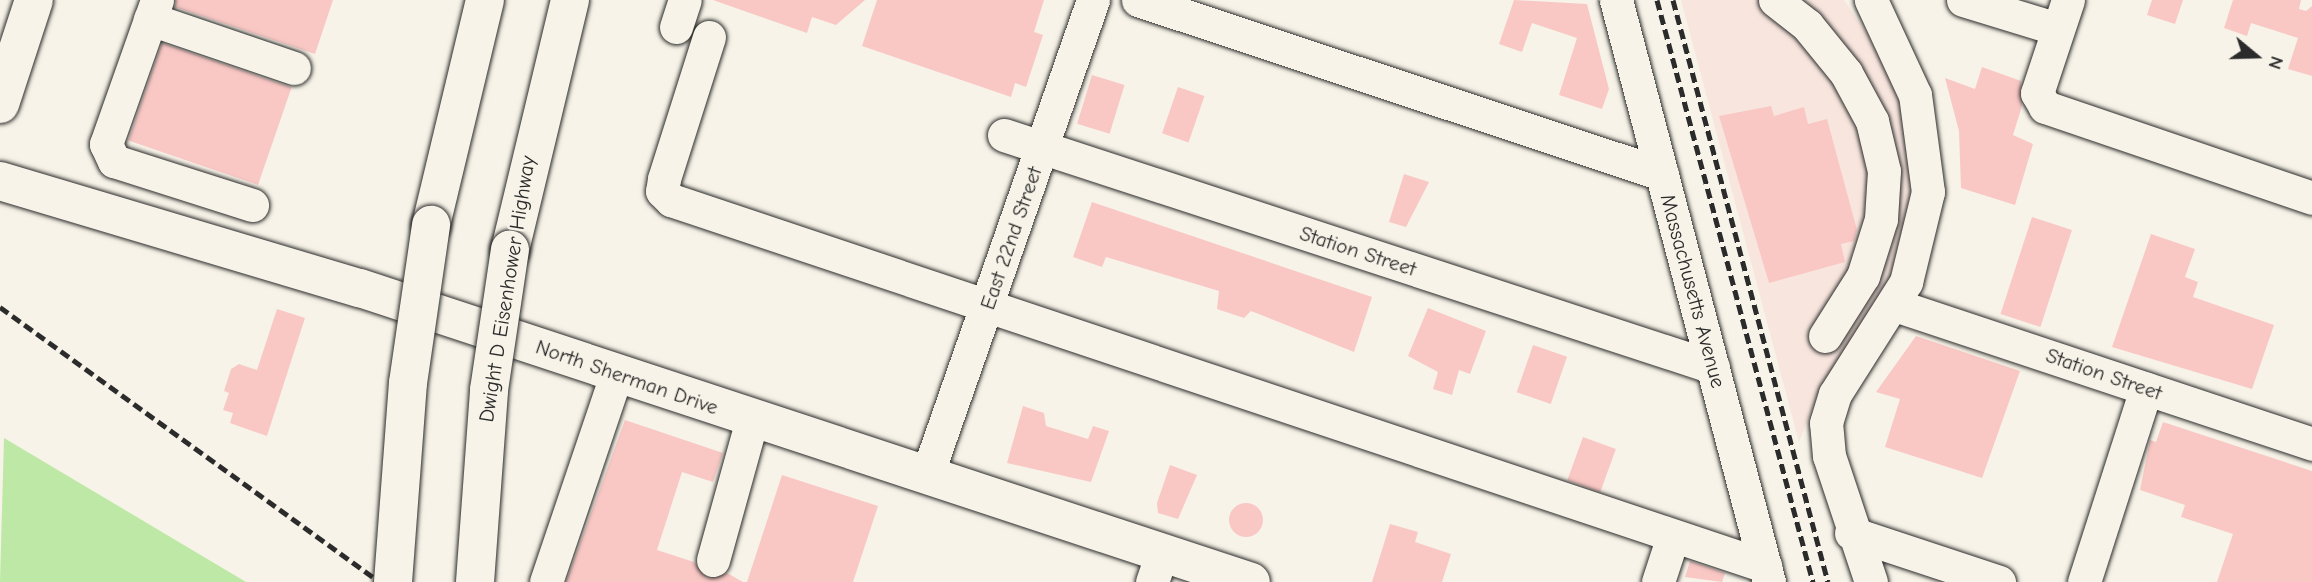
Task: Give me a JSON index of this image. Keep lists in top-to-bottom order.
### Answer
{
  "streets": {
    "main road": ["Dwight D Eisenhower Highway", "North Sherman Drive"],
    "street": ["East 22nd Street", "Station Street", "Massachusetts Avenue"]
  },
  "crossings": [
    ["East 22nd Street", "Station Street"],
    ["East 22nd Street", "North Sherman Drive"],
    ["Station Street", "Massachusetts Avenue"]
  ],
  "north": "right"
}
